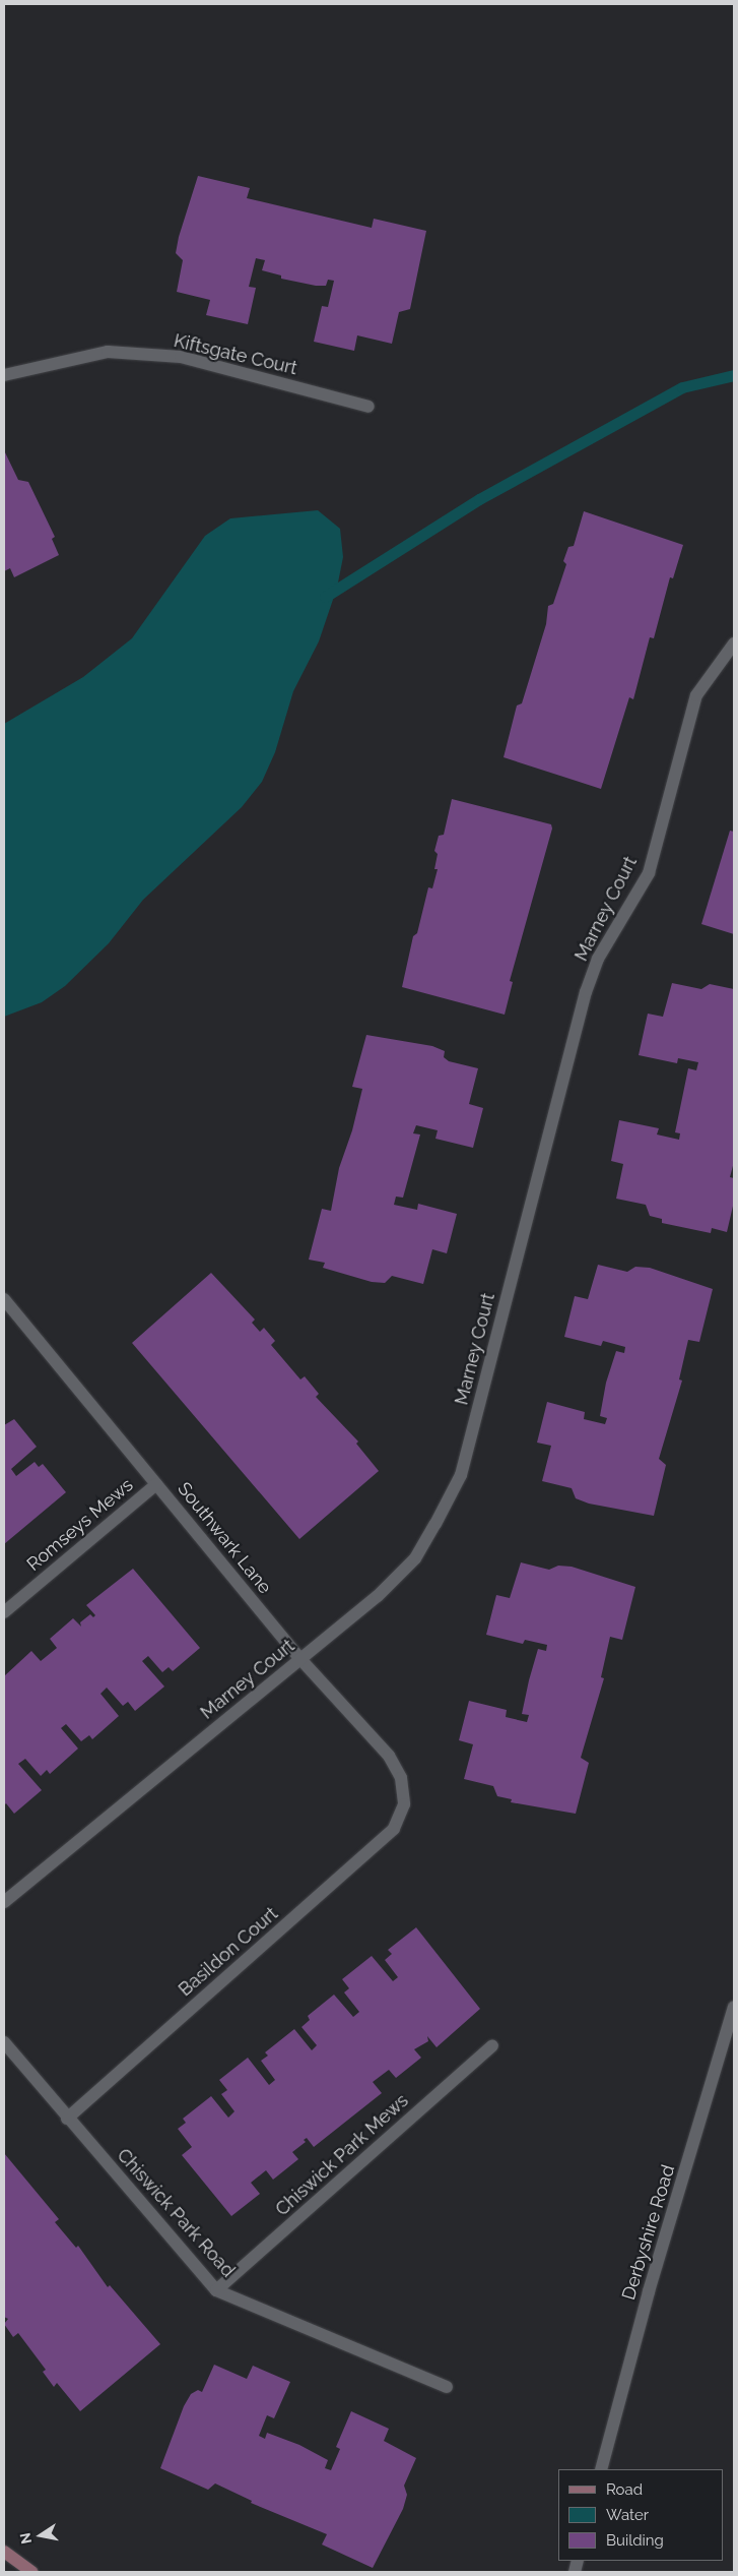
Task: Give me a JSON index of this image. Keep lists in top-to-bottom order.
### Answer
{
  "streets": {
    "street": [
      "Kiftsgate Court",
      "Marney Court",
      "Romseys Mews",
      "Southwark Lane",
      "Basildon Court",
      "Chiswick Park Mews",
      "Chiswick Park Road",
      "Derbyshire Road"
    ]
  },
  "crossings": [
    ["Marney Court", "Southwark Lane"],
    ["Romseys Mews", "Southwark Lane"],
    ["Southwark Lane", "Basildon Court"],
    ["Basildon Court", "Chiswick Park Road"],
    ["Chiswick Park Mews", "Chiswick Park Road"]
  ],
  "legend": ["Road", "Water", "Building"],
  "north": "left"
}
